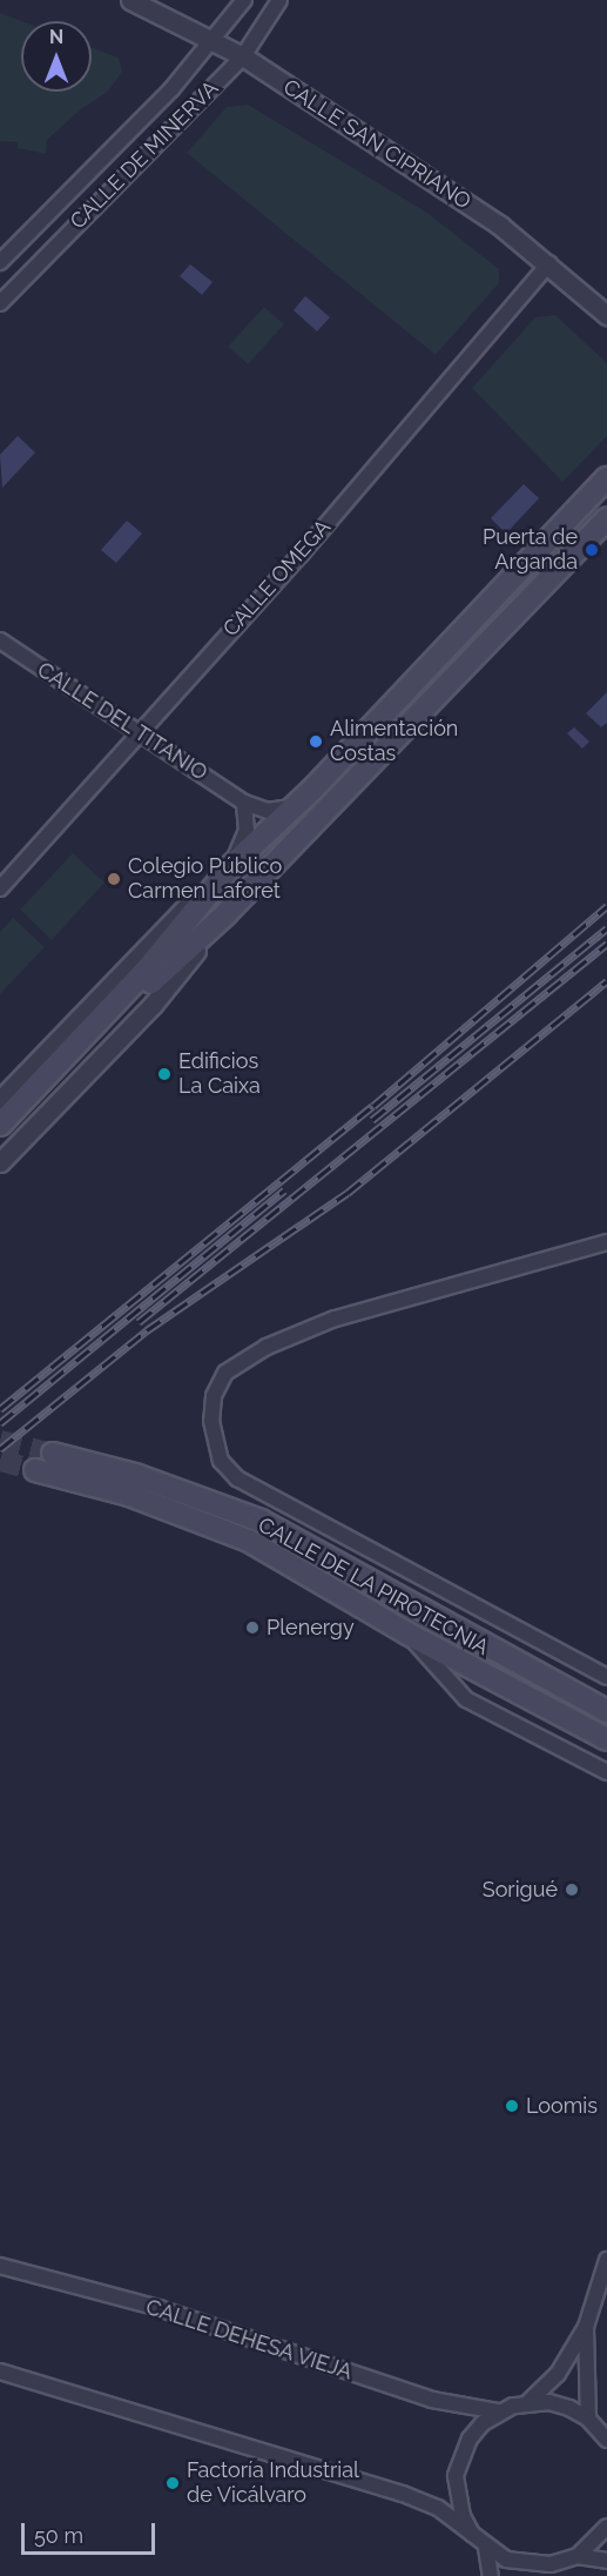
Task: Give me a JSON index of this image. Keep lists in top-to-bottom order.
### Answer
{
  "streets": {
    "main road": ["CALLE DE LA PIROTECNIA"],
    "street": [
      "CALLE SAN CIPRIANO",
      "CALLE DE MINERVA",
      "CALLE OMEGA",
      "CALLE DEL TITANIO",
      "CALLE DEHESA VIEJA"
    ]
  },
  "crossings": [
    ["CALLE SAN CIPRIANO", "CALLE DE MINERVA"],
    ["CALLE SAN CIPRIANO", "CALLE OMEGA"],
    ["CALLE OMEGA", "CALLE DEL TITANIO"]
  ],
  "places": [
    "Puerta de Arganda",
    "Alimentación Costas",
    "Colegio Público Carmen Laforet",
    "Edificios La Caixa",
    "Plenergy",
    "Sorigué",
    "Loomis",
    "Factoría Industrial de Vicálvaro"
  ],
  "scale_bar": "50 m",
  "north": "top"
}
